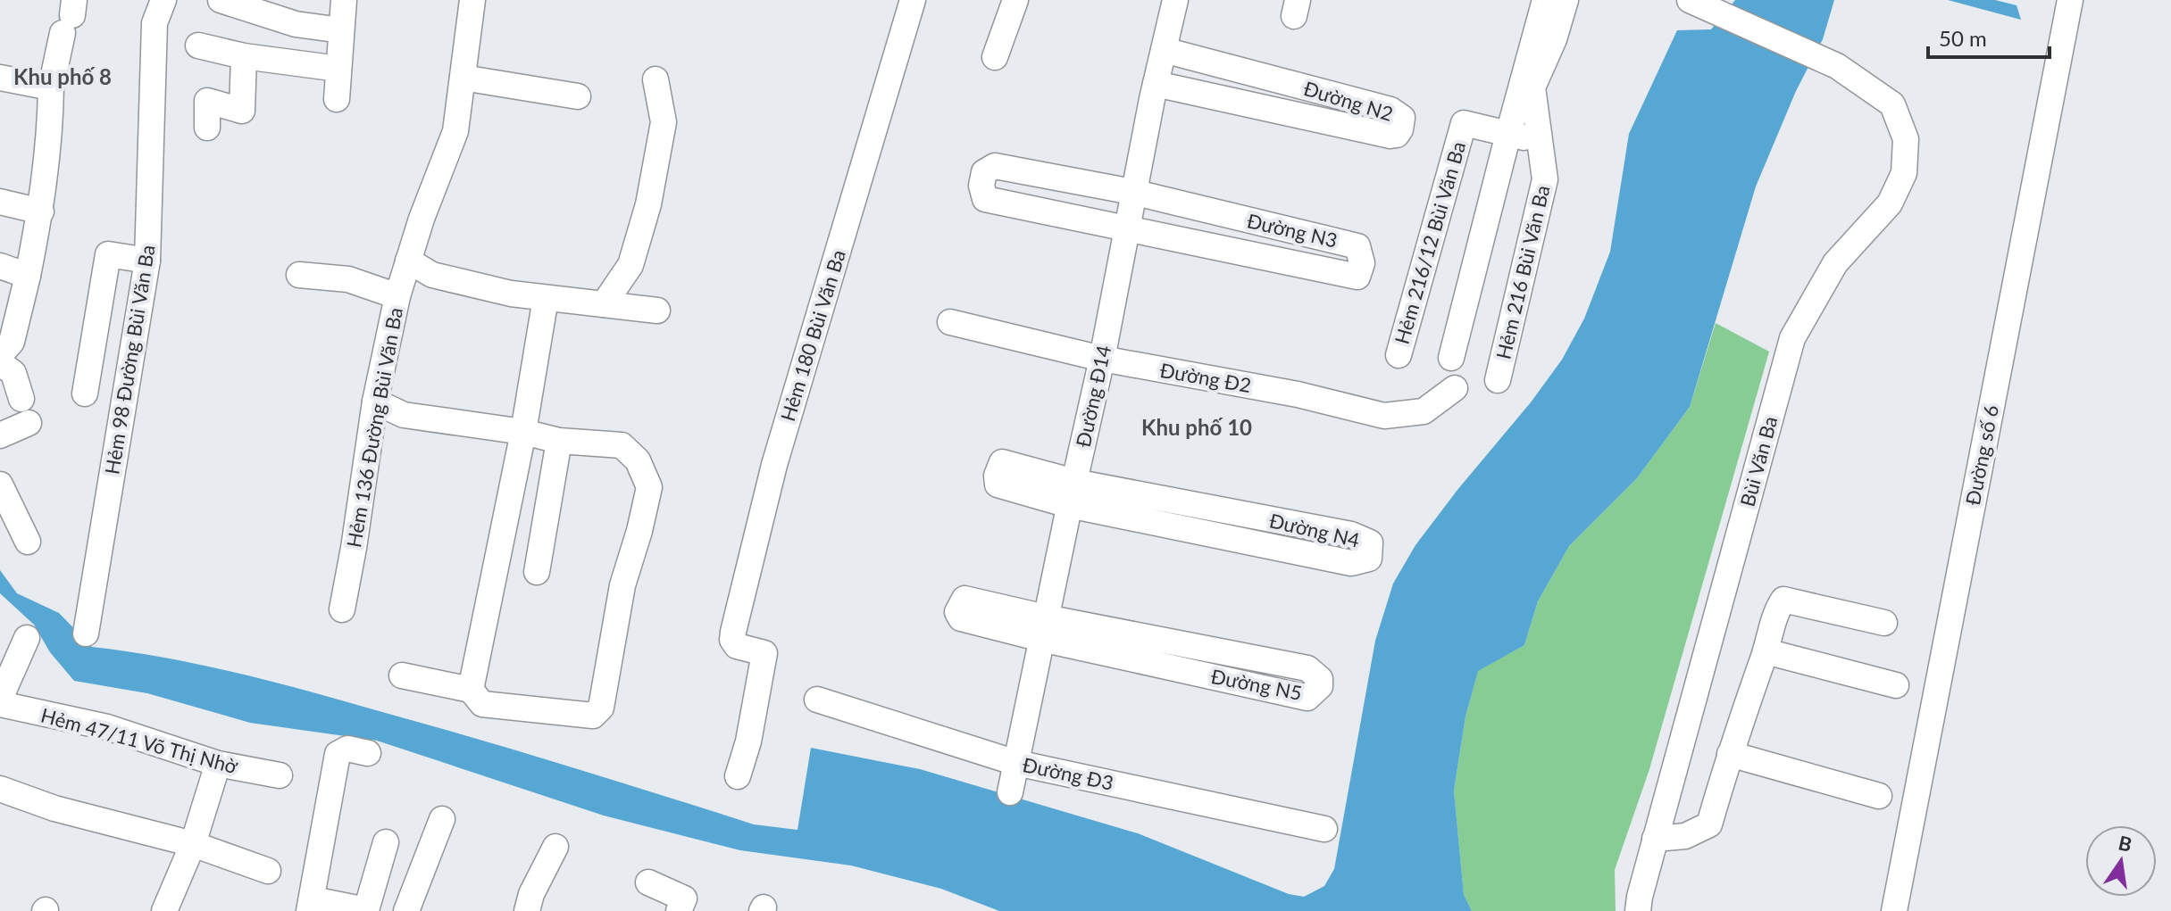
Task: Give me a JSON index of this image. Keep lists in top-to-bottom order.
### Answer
{
  "streets": {
    "street": [
      "Đường N2",
      "Đường N3",
      "Hẻm 216/12 Bùi Văn Ba",
      "Hẻm 216 Bùi Văn Ba",
      "Hẻm 180 Bùi Văn Ba",
      "Hẻm 98 Đường Bùi Văn Ba",
      "Đường Đ2",
      "Đường Đ14",
      "Hẻm 136 Đường Bùi Văn Ba",
      "Đường số 6",
      "Bùi Văn Ba",
      "Đường N4",
      "Đường N5",
      "Hẻm 47/11 Võ Thị Nhờ",
      "Đường Đ3"
    ]
  },
  "crossings": [
    ["Đường N2", "Đường Đ14"],
    ["Đường N3", "Đường Đ14"],
    ["Hẻm 216/12 Bùi Văn Ba", "Hẻm 216 Bùi Văn Ba"],
    ["Đường Đ2", "Đường Đ14"],
    ["Đường Đ14", "Đường N4"],
    ["Đường Đ14", "Đường N5"],
    ["Đường Đ14", "Đường Đ3"]
  ],
  "districts": ["Khu phố 8", "Khu phố 10"],
  "scale_bar": "50 m",
  "north": "top"
}
